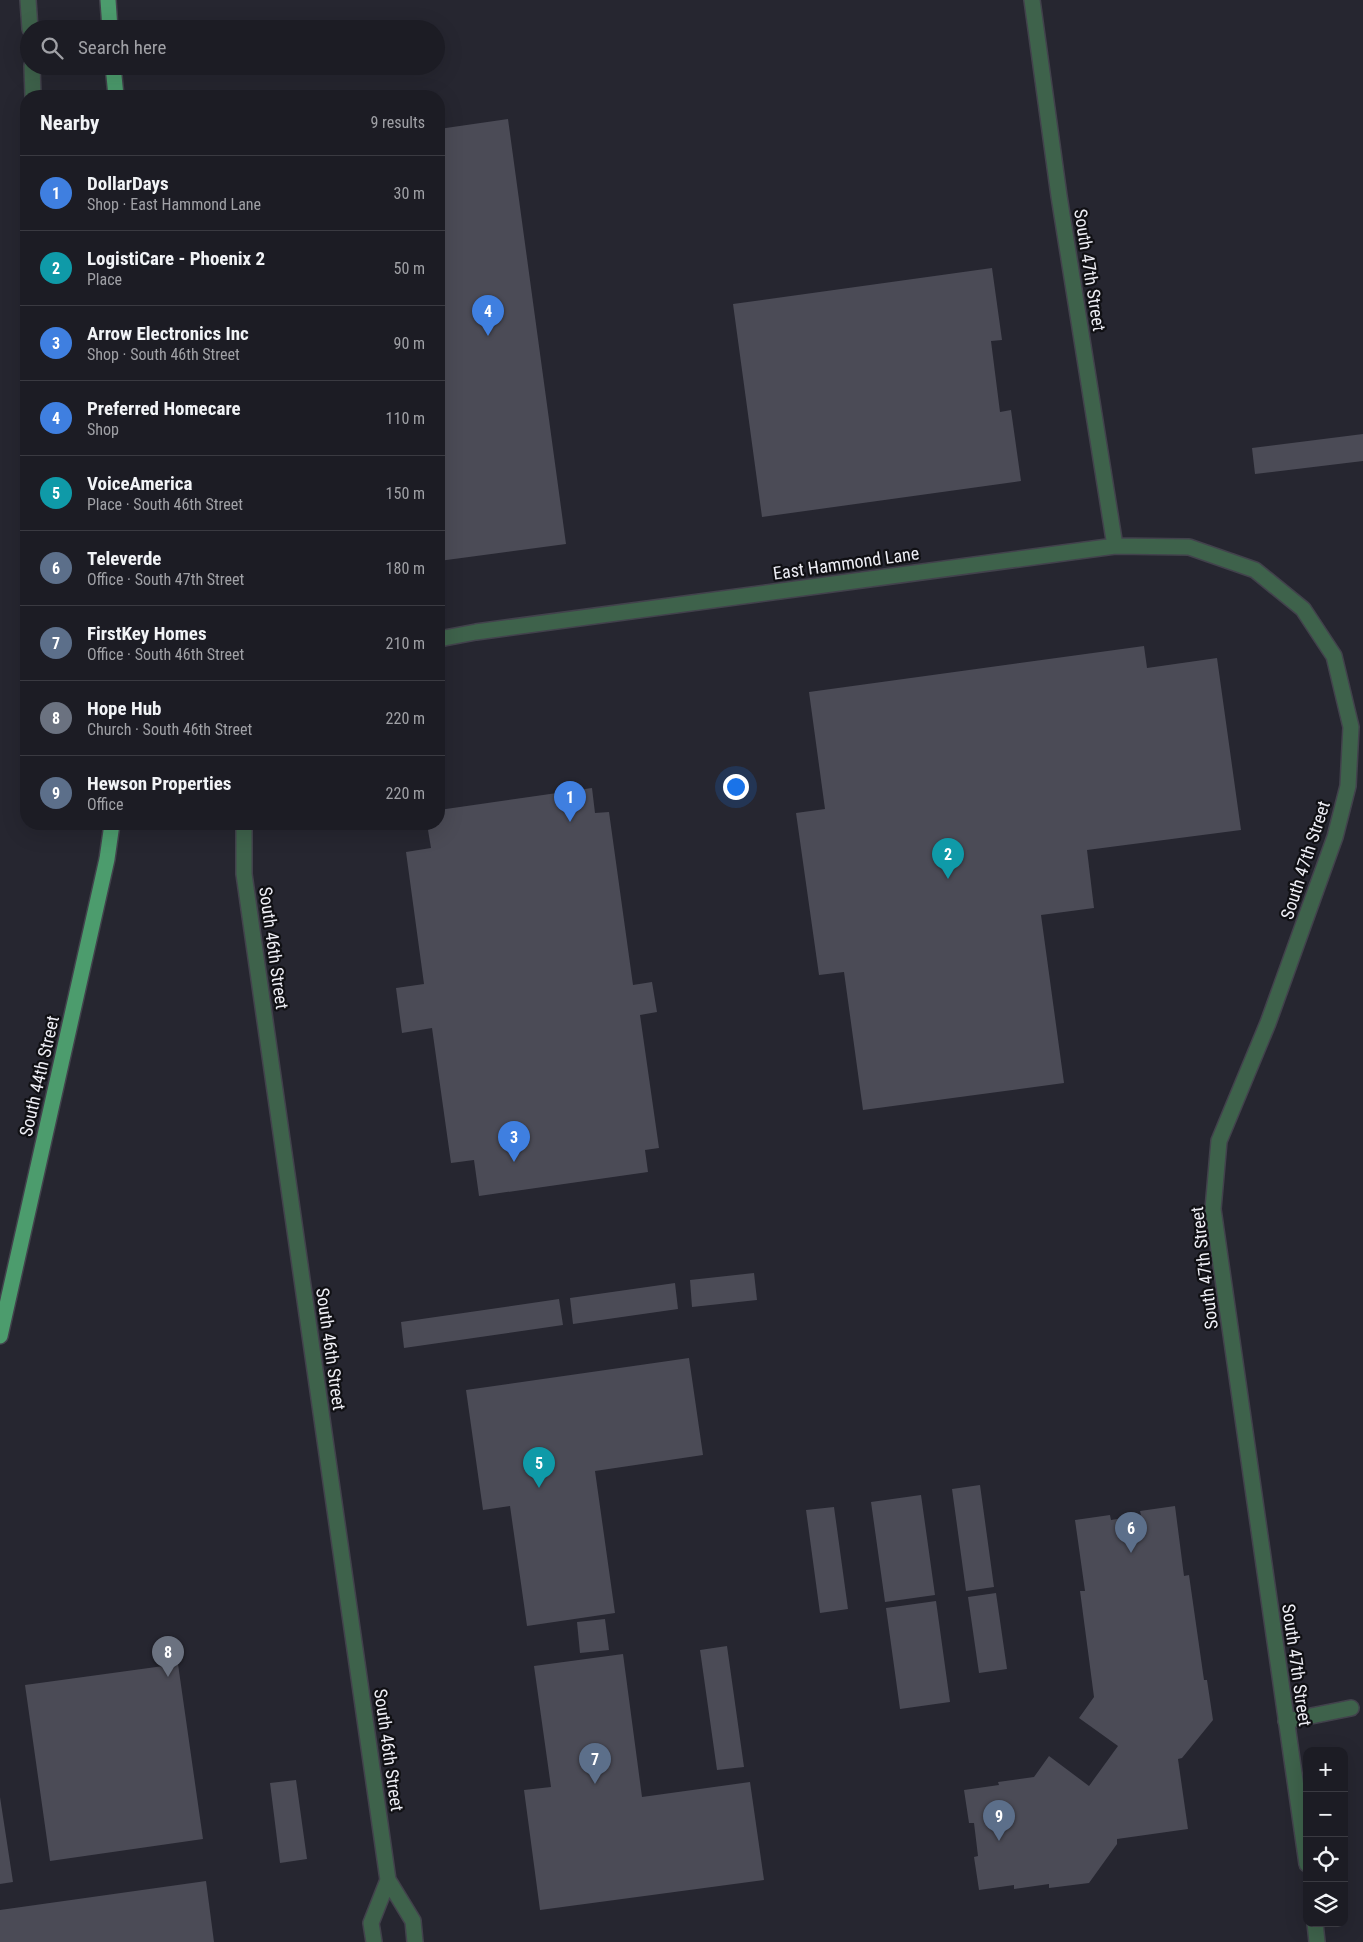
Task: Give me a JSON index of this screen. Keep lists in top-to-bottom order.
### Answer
{
  "streets": {
    "main road": ["South 44th Street"],
    "street": ["South 47th Street", "East Hammond Lane", "South 46th Street"]
  },
  "crossings": [
    ["South 47th Street", "East Hammond Lane"]
  ],
  "page": {
    "search": "Search here",
    "heading": ["Nearby", "9 results"],
    "list": [
      {
        "mark": "1",
        "name": "DollarDays",
        "note": "Shop · East Hammond Lane",
        "value": "30 m"
      },
      {
        "mark": "2",
        "name": "LogistiCare - Phoenix 2",
        "note": "Place",
        "value": "50 m"
      },
      {
        "mark": "3",
        "name": "Arrow Electronics Inc",
        "note": "Shop · South 46th Street",
        "value": "90 m"
      },
      {
        "mark": "4",
        "name": "Preferred Homecare",
        "note": "Shop",
        "value": "110 m"
      },
      {
        "mark": "5",
        "name": "VoiceAmerica",
        "note": "Place · South 46th Street",
        "value": "150 m"
      },
      {
        "mark": "6",
        "name": "Televerde",
        "note": "Office · South 47th Street",
        "value": "180 m"
      },
      {
        "mark": "7",
        "name": "FirstKey Homes",
        "note": "Office · South 46th Street",
        "value": "210 m"
      },
      {
        "mark": "8",
        "name": "Hope Hub",
        "note": "Church · South 46th Street",
        "value": "220 m"
      },
      {
        "mark": "9",
        "name": "Hewson Properties",
        "note": "Office",
        "value": "220 m"
      }
    ],
    "pins": [
      "4",
      "1",
      "2",
      "3",
      "5",
      "6",
      "8",
      "7",
      "9"
    ],
    "map_buttons": ["+", "−"]
  }
}
